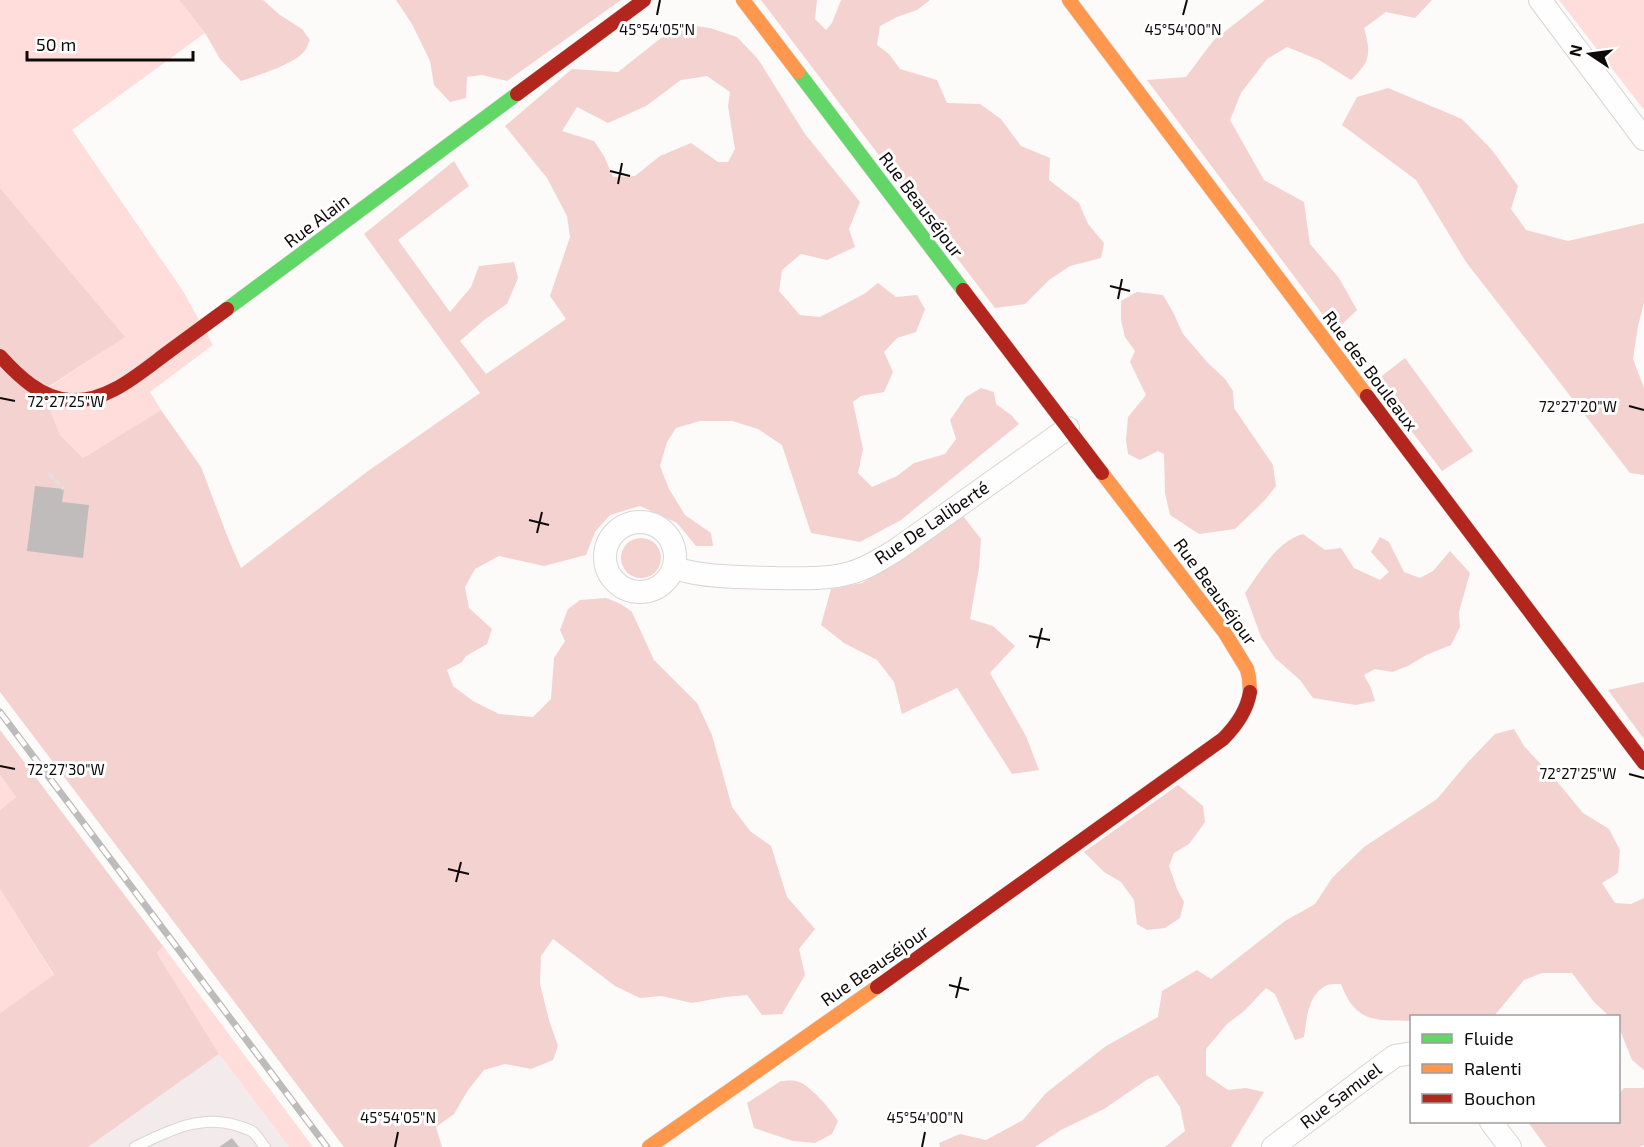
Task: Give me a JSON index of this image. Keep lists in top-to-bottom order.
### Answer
{
  "streets": {
    "street": [
      "Rue Beauséjour",
      "Rue Alain",
      "Rue des Bouleaux",
      "Rue De Laliberté",
      "Rue Samuel"
    ]
  },
  "crossings": [
    ["Rue Beauséjour", "Rue De Laliberté"]
  ],
  "legend": ["Fluide", "Ralenti", "Bouchon"],
  "scale_bar": "50 m",
  "north": "left",
  "coordinates": [
    "45°54'05\"N",
    "45°54'00\"N",
    "72°27'25\"W",
    "72°27'20\"W",
    "72°27'30\"W"
  ]
}
